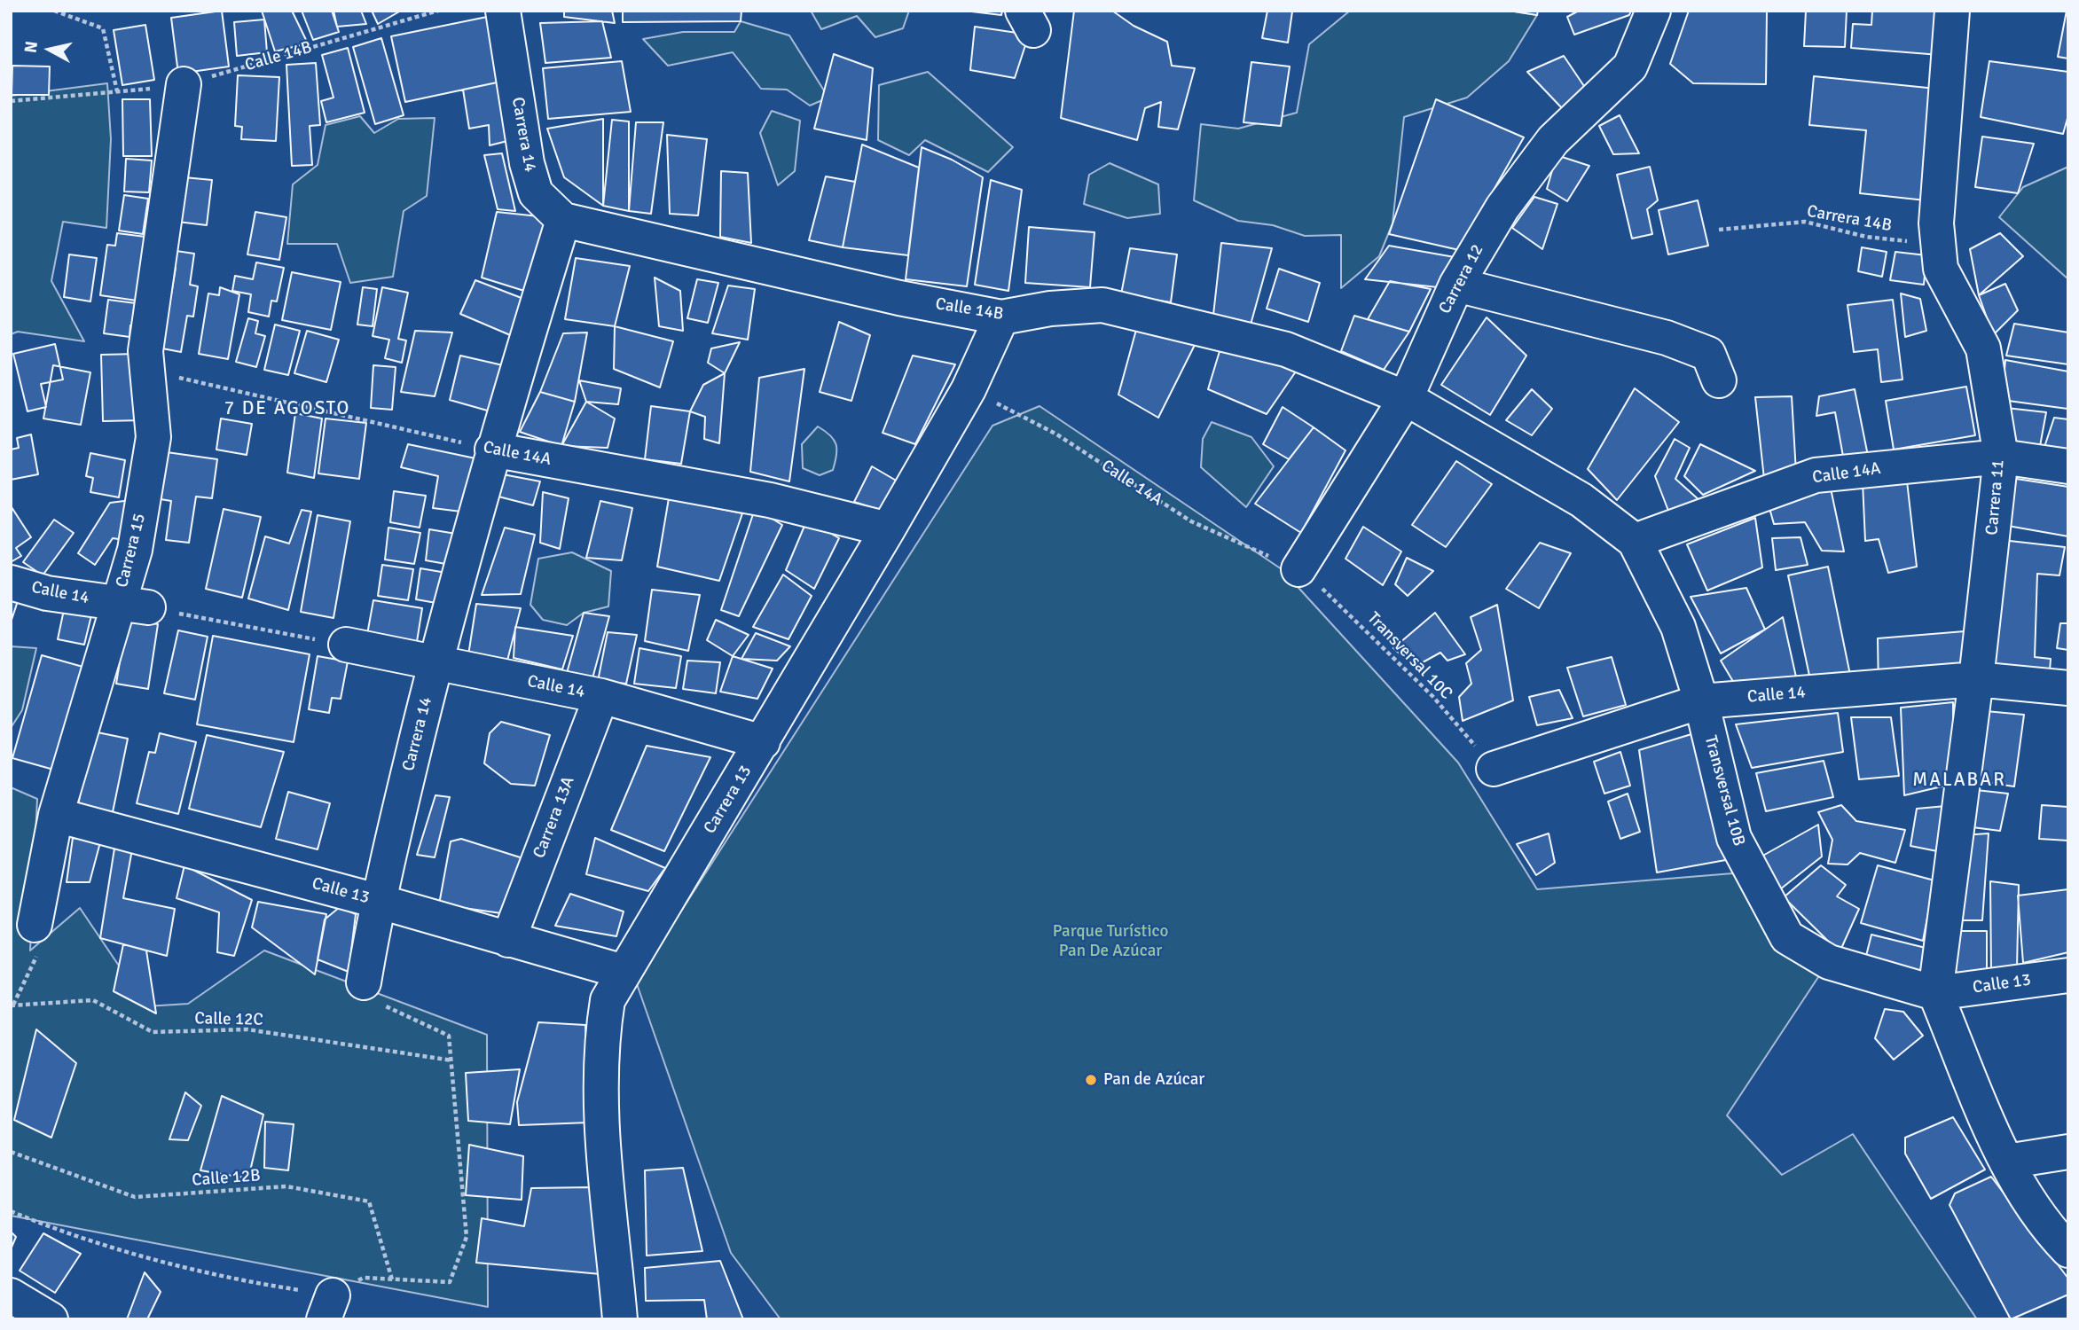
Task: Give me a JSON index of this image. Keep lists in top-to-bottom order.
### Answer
{
  "streets": {
    "street": [
      "Calle 14B",
      "Carrera 14",
      "Carrera 12",
      "Calle 14A",
      "Carrera 11",
      "Carrera 15",
      "Calle 14",
      "Transversal 10B",
      "Carrera 13",
      "Carrera 13A",
      "Calle 13"
    ],
    "path": [
      "Carrera 14B",
      "Transversal 10C",
      "Calle 12C",
      "Calle 12B"
    ]
  },
  "crossings": [
    ["Calle 14B", "Carrera 14"],
    ["Calle 14B", "Carrera 12"],
    ["Calle 14B", "Carrera 15"],
    ["Calle 14B", "Transversal 10B"],
    ["Calle 14B", "Carrera 13"],
    ["Carrera 14", "Calle 14A"],
    ["Carrera 14", "Calle 14"],
    ["Carrera 14", "Calle 13"],
    ["Carrera 14B", "Carrera 11"],
    ["Carrera 12", "Calle 14A"],
    ["Carrera 12", "Transversal 10C"],
    ["Carrera 12", "Transversal 10B"],
    ["Calle 14A", "Carrera 11"],
    ["Calle 14A", "Carrera 15"],
    ["Calle 14A", "Transversal 10C"],
    ["Calle 14A", "Transversal 10B"],
    ["Calle 14A", "Carrera 13"],
    ["Carrera 11", "Calle 14"],
    ["Carrera 11", "Transversal 10B"],
    ["Carrera 11", "Calle 13"],
    ["Carrera 15", "Calle 14"],
    ["Carrera 15", "Calle 13"],
    ["Calle 14", "Transversal 10C"],
    ["Calle 14", "Transversal 10B"],
    ["Calle 14", "Carrera 13"],
    ["Calle 14", "Carrera 13A"],
    ["Transversal 10B", "Calle 13"],
    ["Carrera 13", "Calle 13"],
    ["Carrera 13A", "Calle 13"]
  ],
  "districts": ["7 DE AGOSTO", "MALABAR"],
  "parks": ["Parque Turístico Pan De Azúcar"],
  "places": ["Pan de Azúcar"],
  "north": "left"
}
